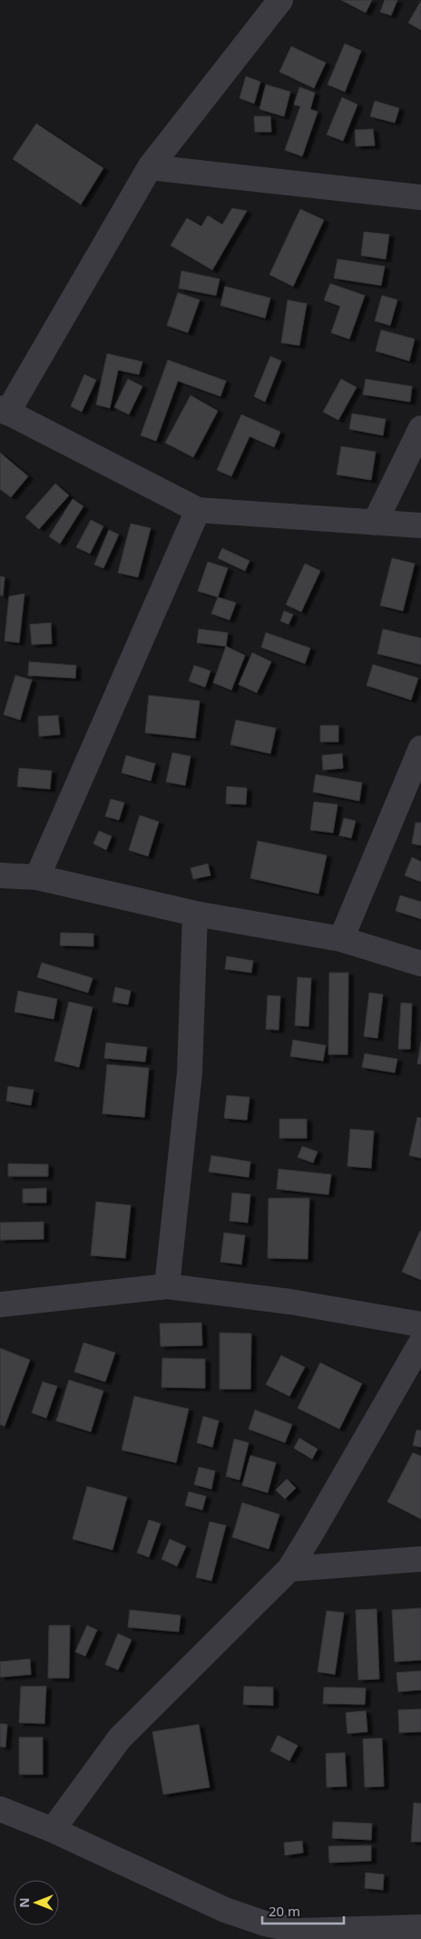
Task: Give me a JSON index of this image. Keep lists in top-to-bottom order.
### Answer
{
  "scale_bar": "20 m",
  "north": "left"
}
